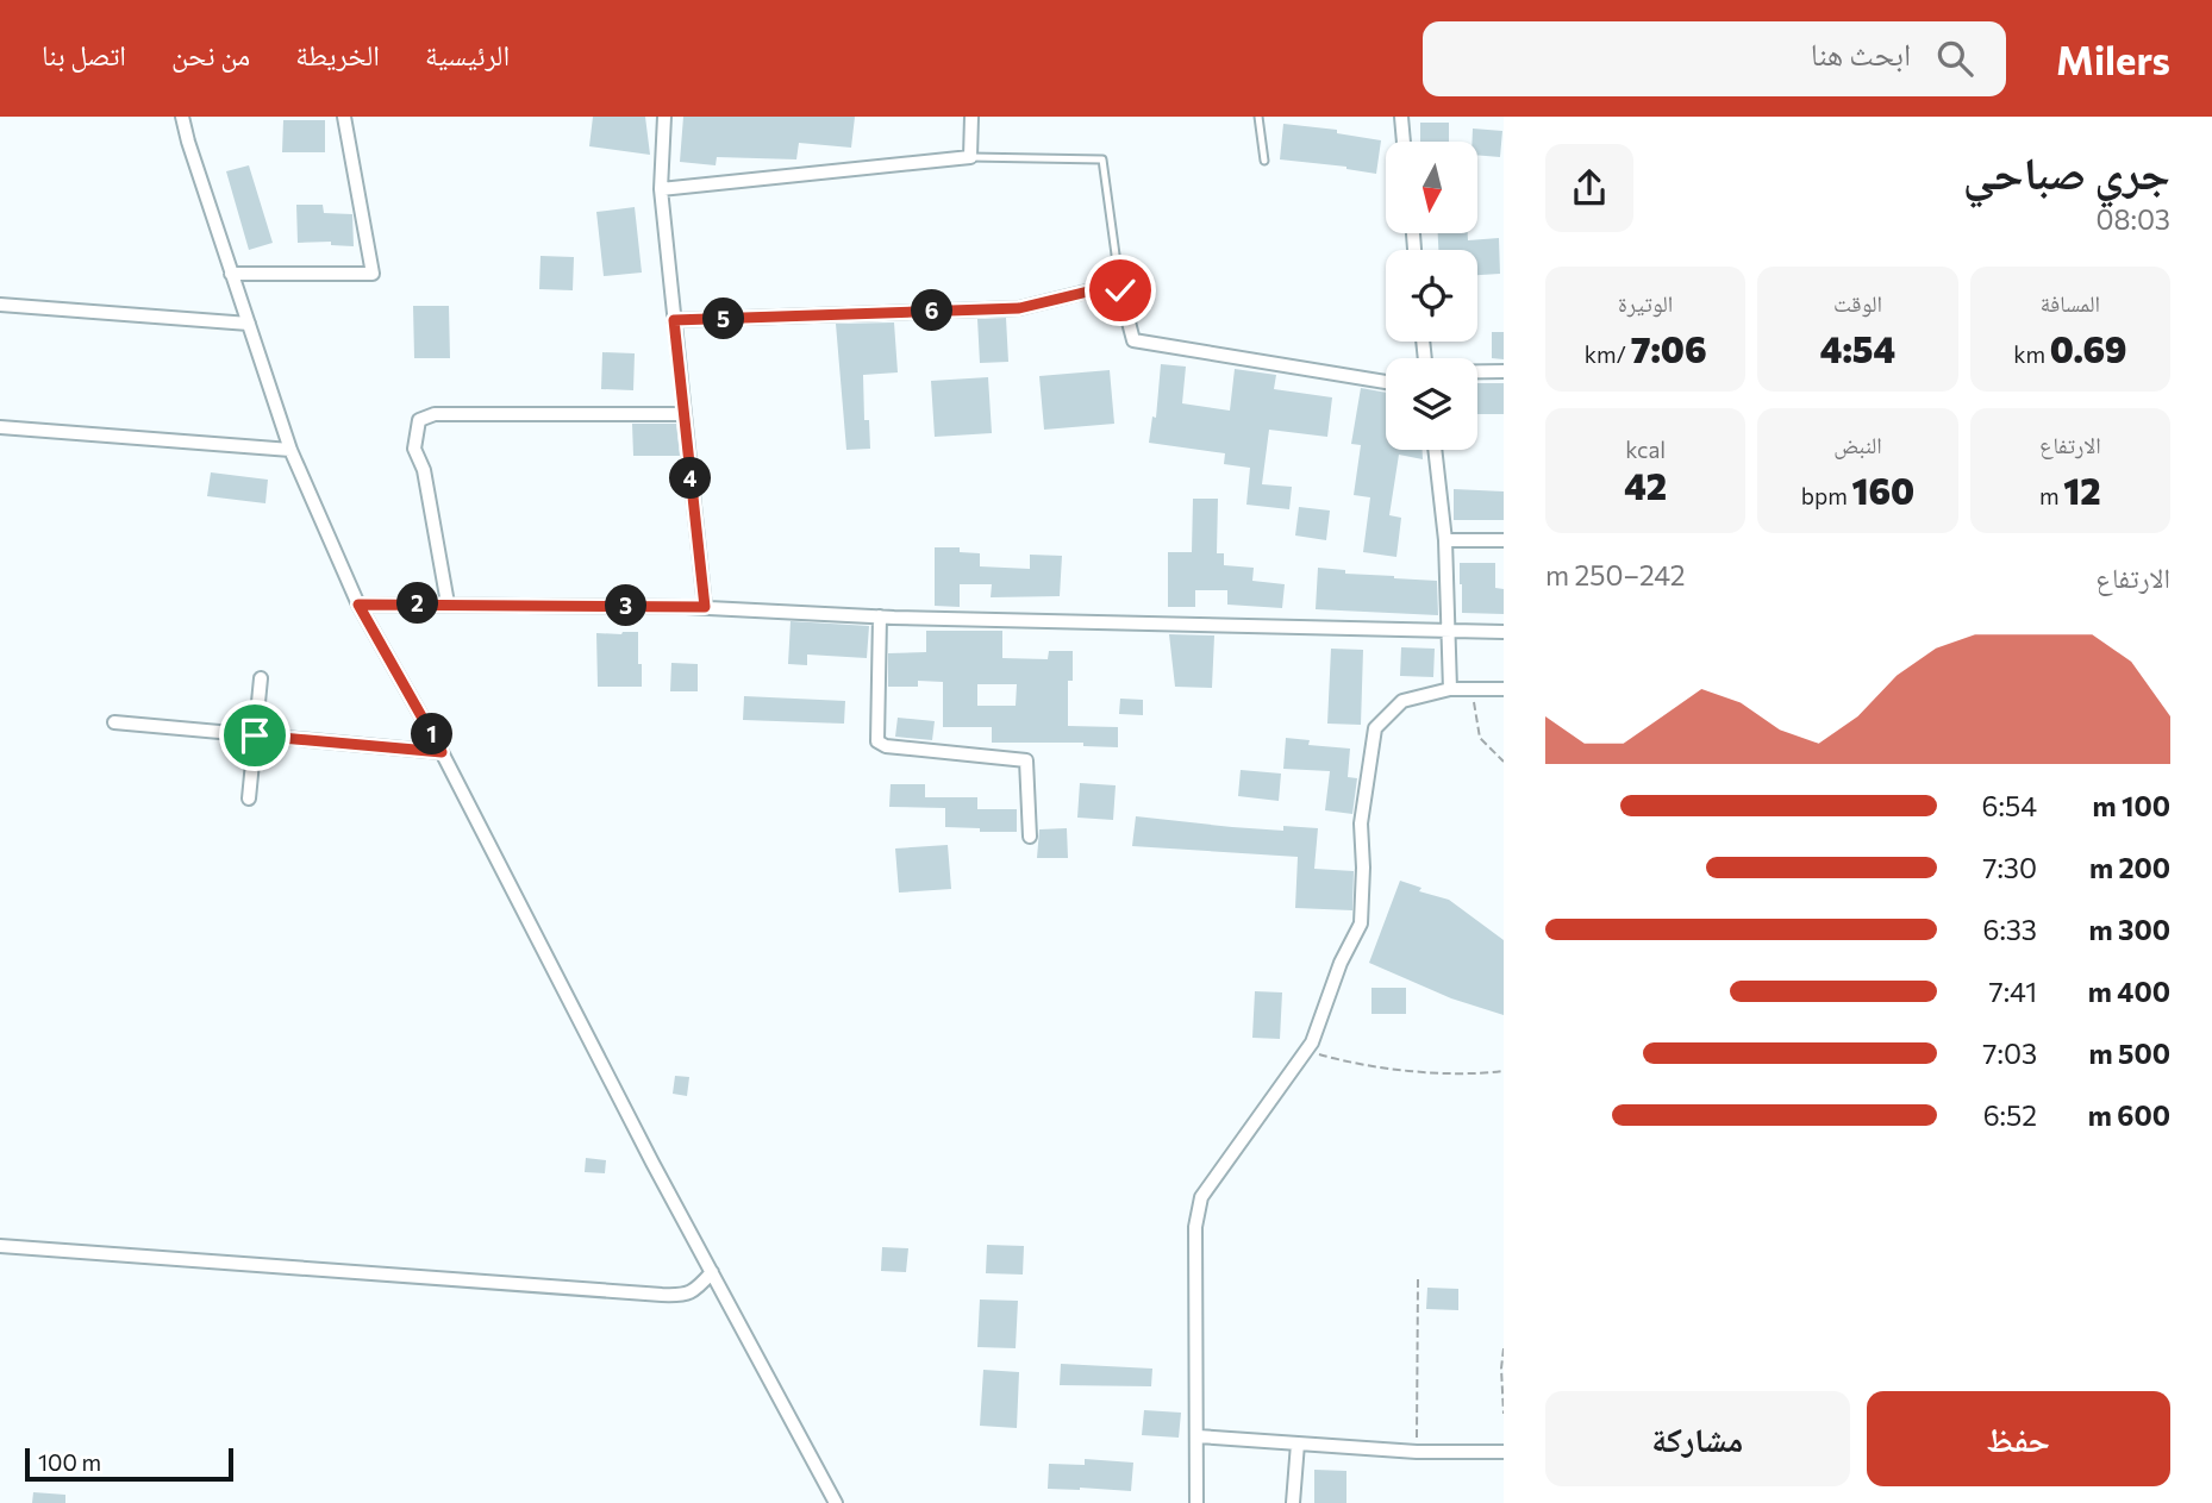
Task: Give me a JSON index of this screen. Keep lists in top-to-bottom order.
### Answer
{
  "scale_bar": "100 m",
  "north": "bottom",
  "page": {
    "header": "Milers",
    "search": "ابحث هنا",
    "nav": [
      "الرئيسية",
      "الخريطة",
      "من نحن",
      "اتصل بنا"
    ],
    "heading": ["جري صباحي", "08:03"],
    "stats": [
      ["المسافة", "0.69 km"],
      ["الوقت", "4:54"],
      ["الوتيرة", "7:06 /km"],
      ["الارتفاع", "12 m"],
      ["النبض", "160 bpm"],
      ["kcal", "42"]
    ],
    "pins": [
      "6",
      "5",
      "4",
      "2",
      "3",
      "1"
    ],
    "chart": ["الارتفاع", "242–250 m"],
    "list": [
      {
        "name": "100 m",
        "note": "6:54"
      },
      {
        "name": "200 m",
        "note": "7:30"
      },
      {
        "name": "300 m",
        "note": "6:33"
      },
      {
        "name": "400 m",
        "note": "7:41"
      },
      {
        "name": "500 m",
        "note": "7:03"
      },
      {
        "name": "600 m",
        "note": "6:52"
      }
    ],
    "buttons": ["حفظ", "مشاركة"],
    "scale": "100 m"
  }
}
